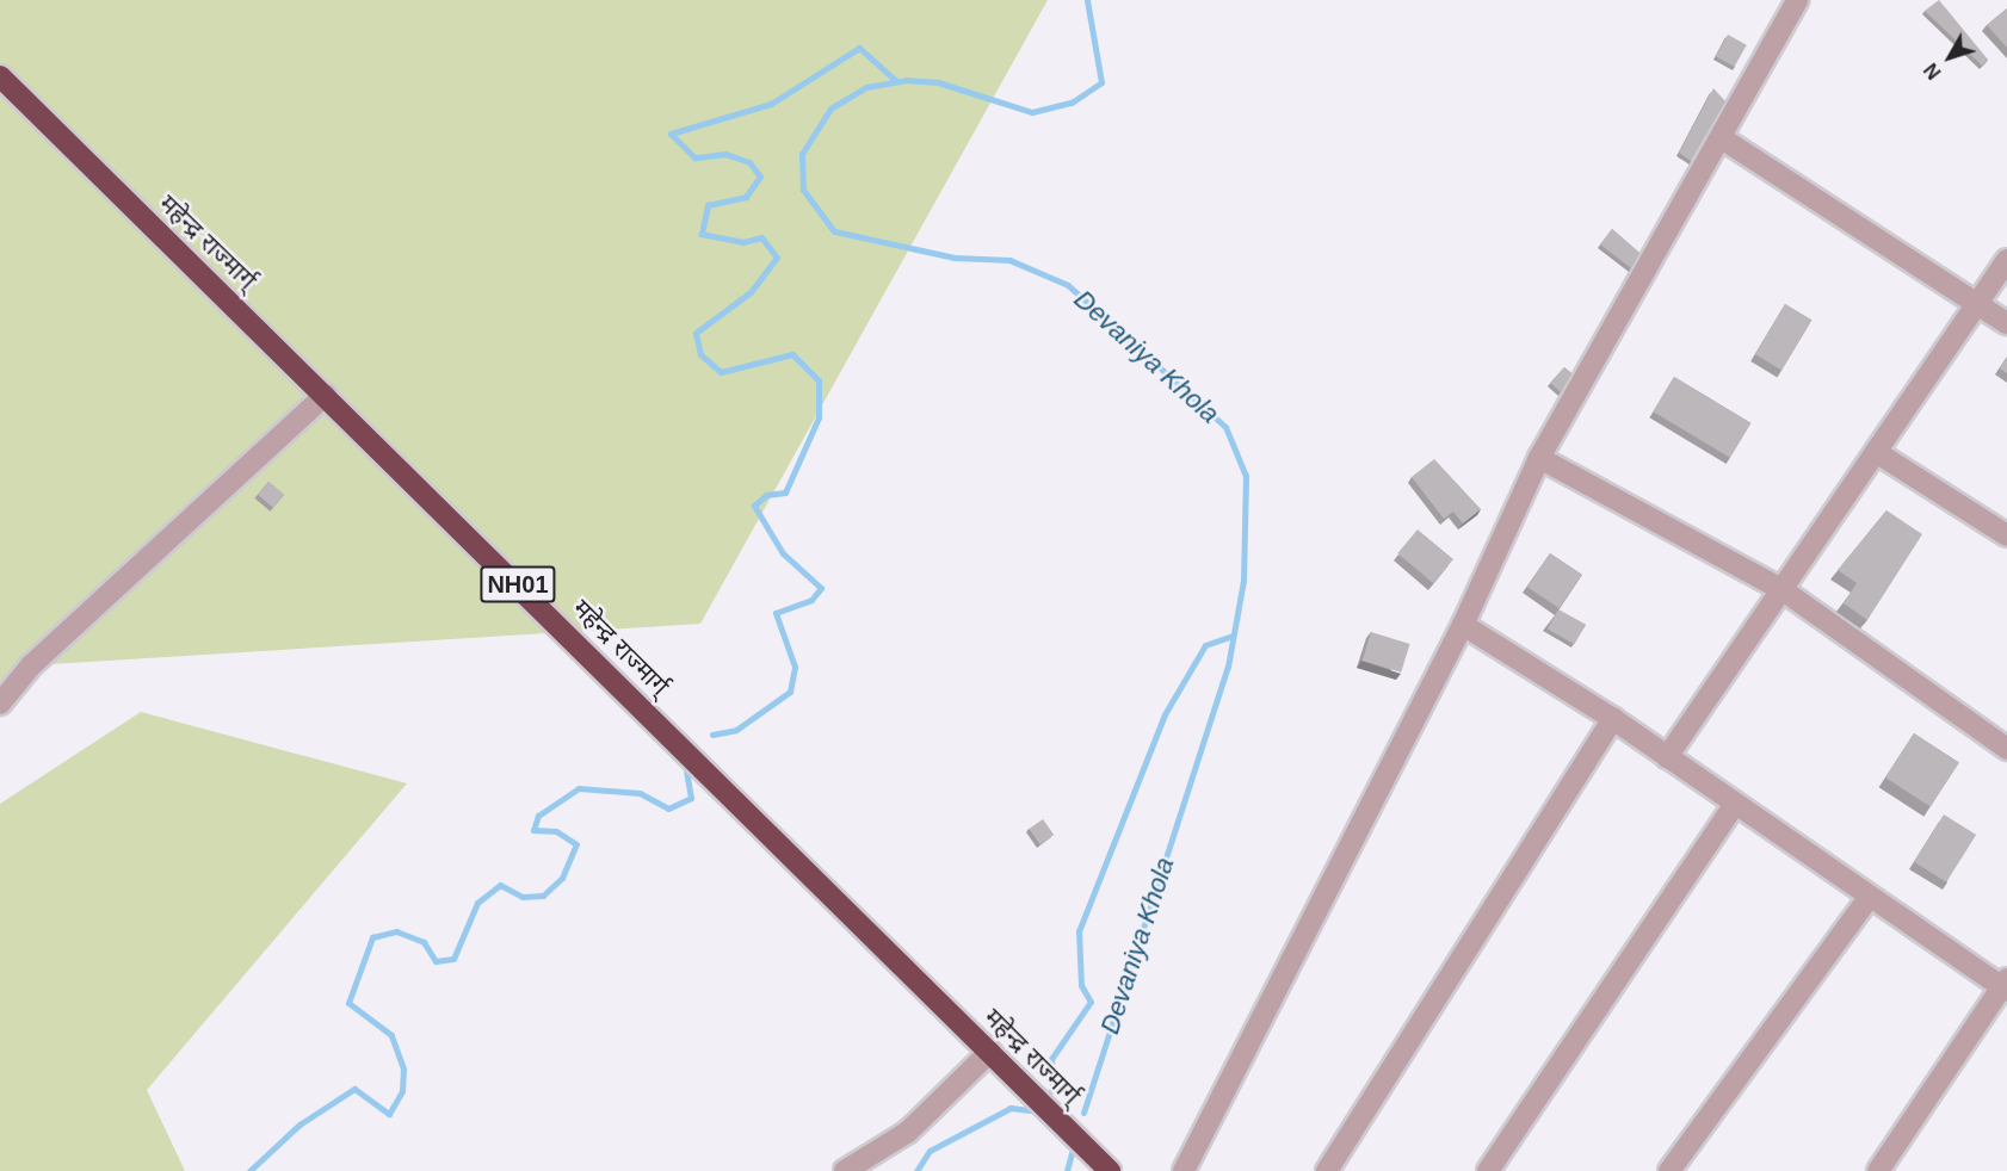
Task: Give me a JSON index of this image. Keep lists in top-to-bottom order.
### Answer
{
  "streets": {
    "highway": ["महेन्द्र राज्मार्ग्", "NH01"]
  },
  "water": ["Devaniya Khola"],
  "north": "bottom left"
}
